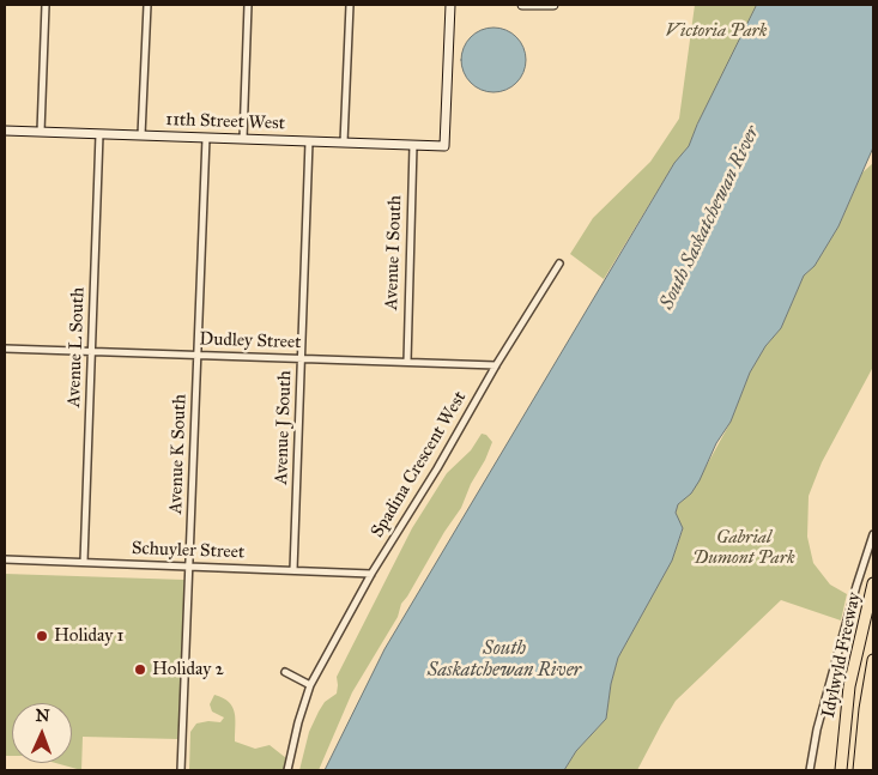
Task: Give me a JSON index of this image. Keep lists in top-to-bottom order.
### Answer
{
  "streets": {
    "highway": ["Idylwyld Freeway"],
    "street": [
      "11th Street West",
      "Avenue I South",
      "Dudley Street",
      "Avenue L South",
      "Avenue J South",
      "Avenue K South",
      "Spadina Crescent West",
      "Schuyler Street"
    ]
  },
  "crossings": [
    ["11th Street West", "Avenue I South"],
    ["11th Street West", "Avenue L South"],
    ["11th Street West", "Avenue J South"],
    ["11th Street West", "Avenue K South"],
    ["Avenue I South", "Dudley Street"],
    ["Dudley Street", "Avenue L South"],
    ["Dudley Street", "Avenue J South"],
    ["Dudley Street", "Avenue K South"],
    ["Dudley Street", "Spadina Crescent West"],
    ["Avenue L South", "Schuyler Street"],
    ["Avenue J South", "Schuyler Street"],
    ["Avenue K South", "Schuyler Street"],
    ["Spadina Crescent West", "Schuyler Street"]
  ],
  "water": ["South Saskatchewan River"],
  "parks": ["Victoria Park", "Gabrial Dumont Park"],
  "places": ["Holiday 1", "Holiday 2"],
  "north": "top"
}
